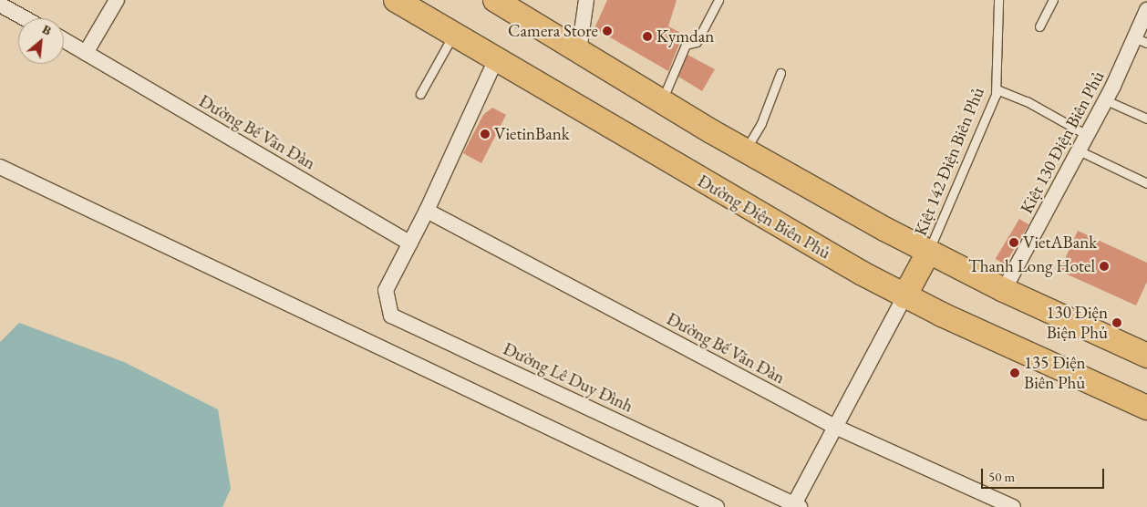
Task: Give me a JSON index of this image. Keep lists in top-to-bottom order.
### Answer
{
  "streets": {
    "main road": ["Đường Điện Biên Phủ"],
    "street": ["Đường Bế Văn Đàn", "Kiệt 130 Điện Biên Phủ", "Đường Lê Duy Đình"],
    "lane": ["Kiệt 142 Điện Biên Phủ"]
  },
  "crossings": [
    ["Đường Bế Văn Đàn", "Đường Lê Duy Đình"]
  ],
  "places": [
    "Camera Store",
    "Kymdan",
    "VietinBank",
    "VietABank",
    "Thanh Long Hotel",
    "130 Điện Biện Phủ",
    "135 Điện Biên Phủ"
  ],
  "scale_bar": "50 m",
  "north": "top right"
}
